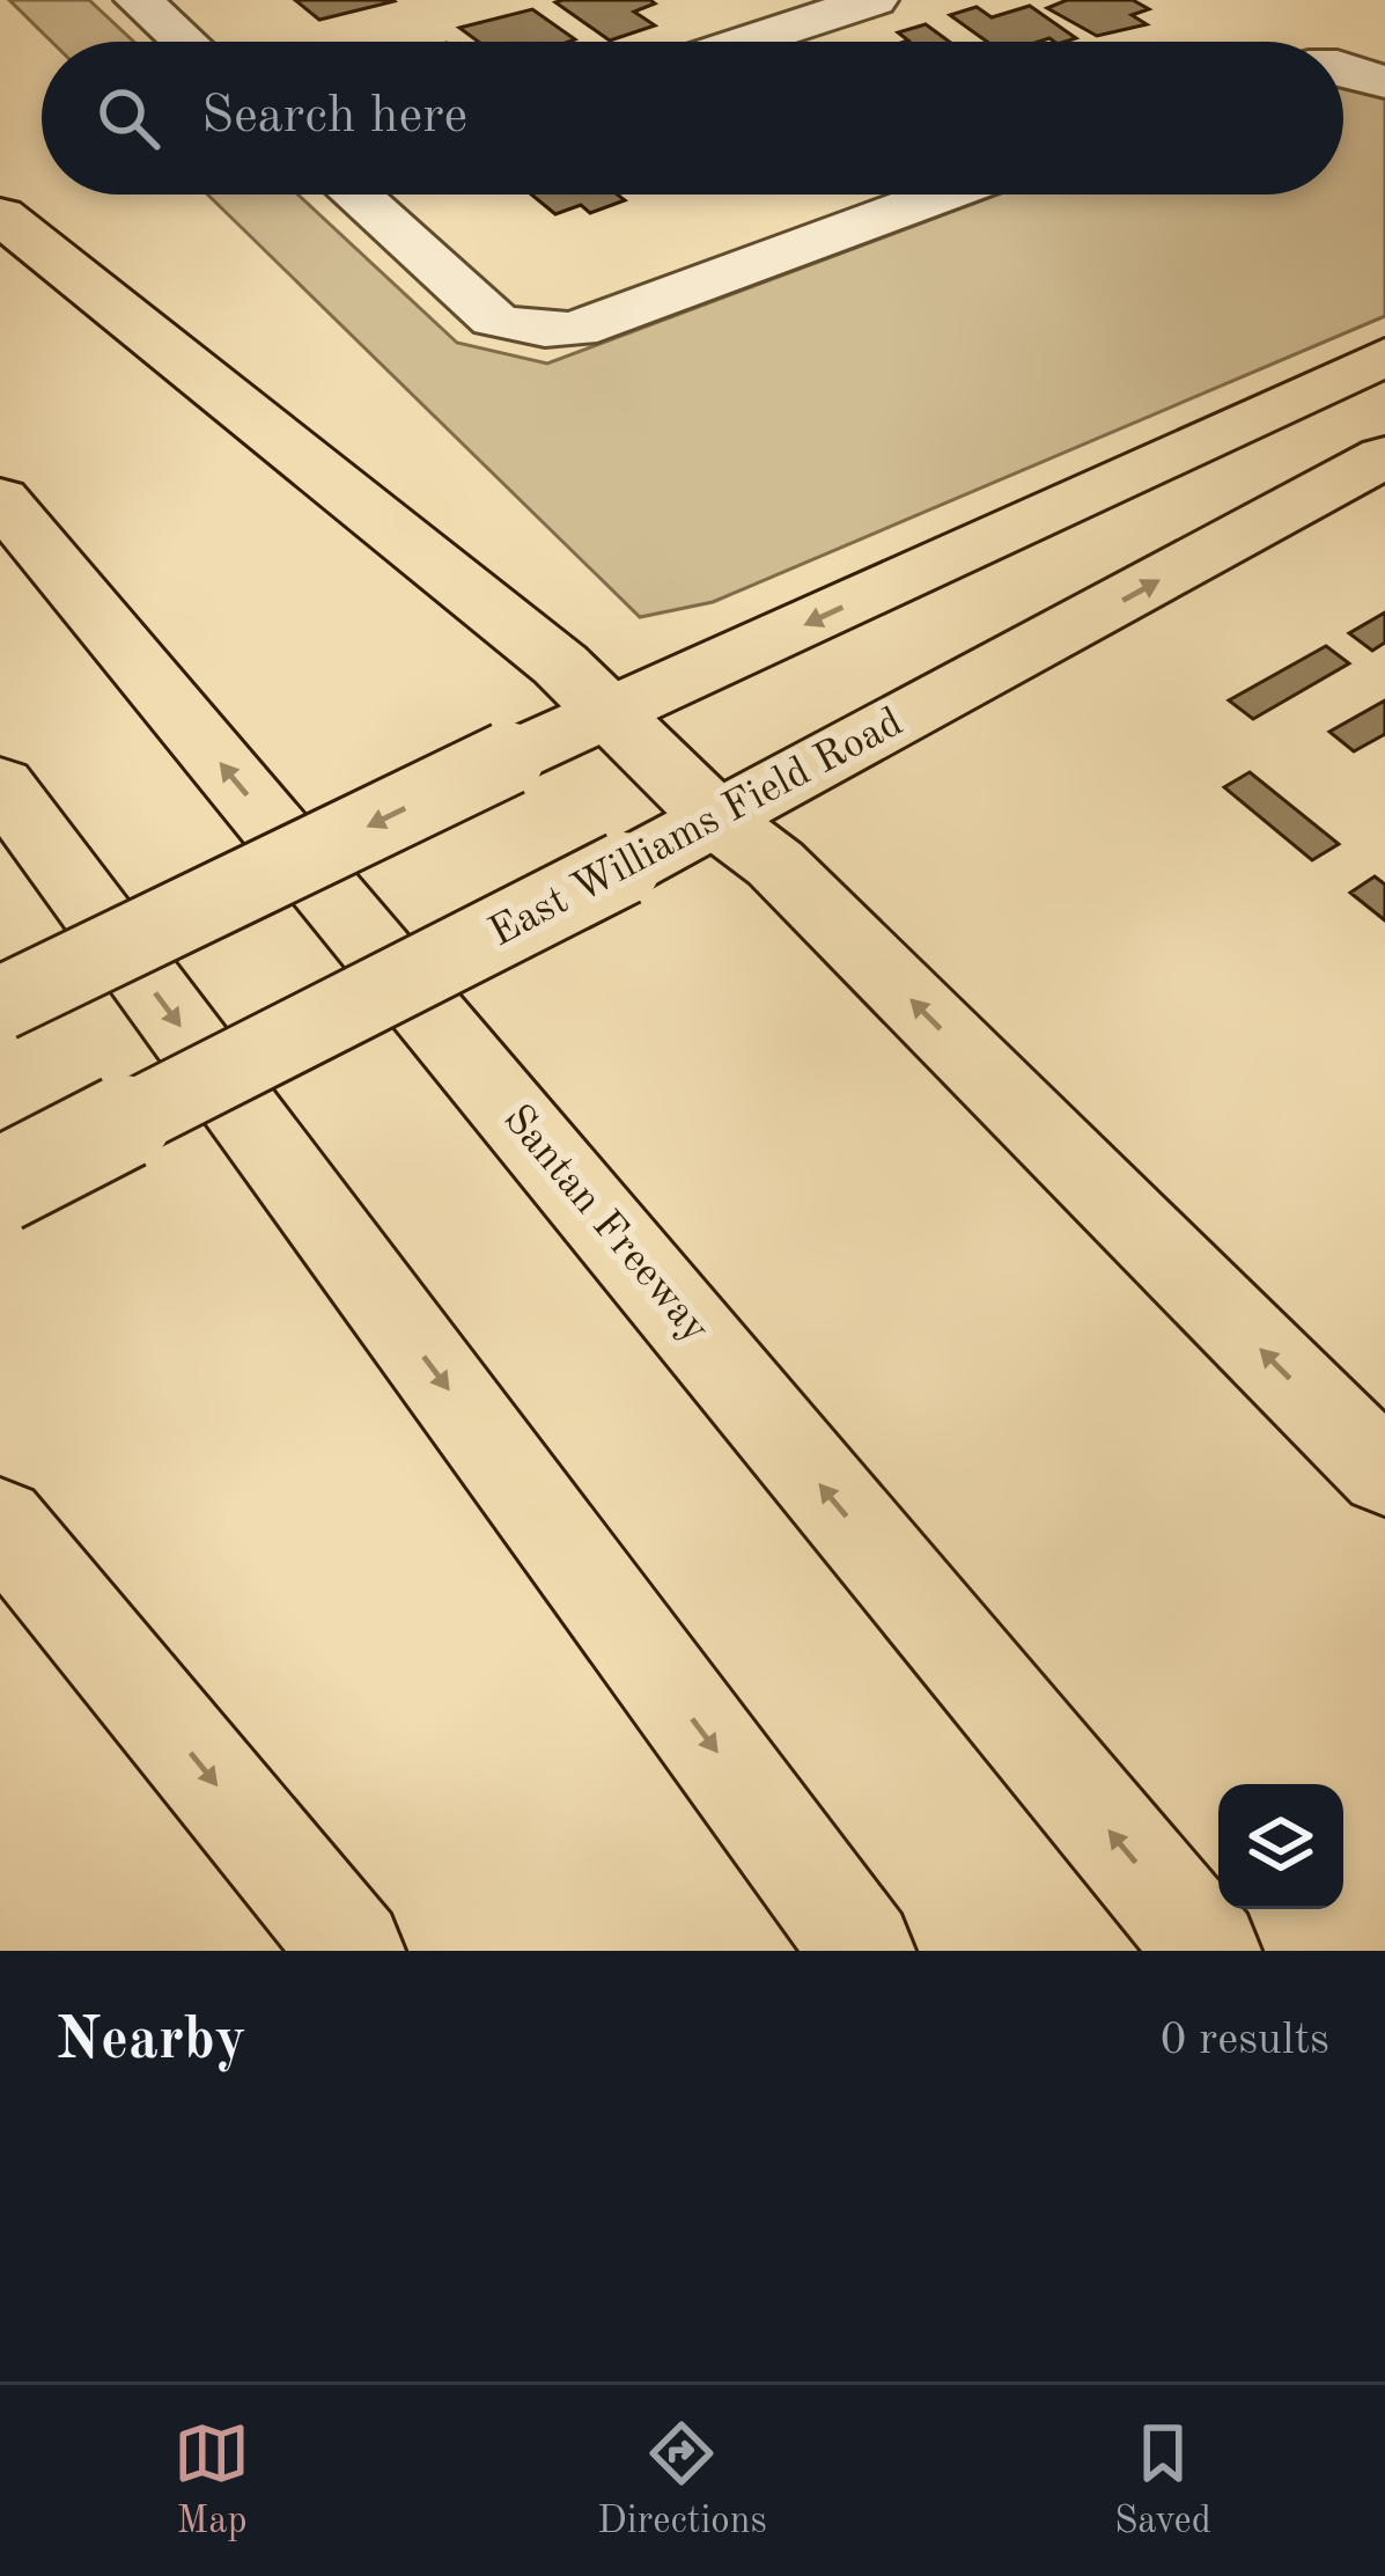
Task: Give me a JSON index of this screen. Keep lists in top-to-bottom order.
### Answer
{
  "streets": {
    "main road": ["East Williams Field Road", "Santan Freeway"]
  },
  "page": {
    "search": "Search here",
    "heading": ["Nearby", "0 results"],
    "nav": ["Map", "Directions", "Saved"]
  }
}
